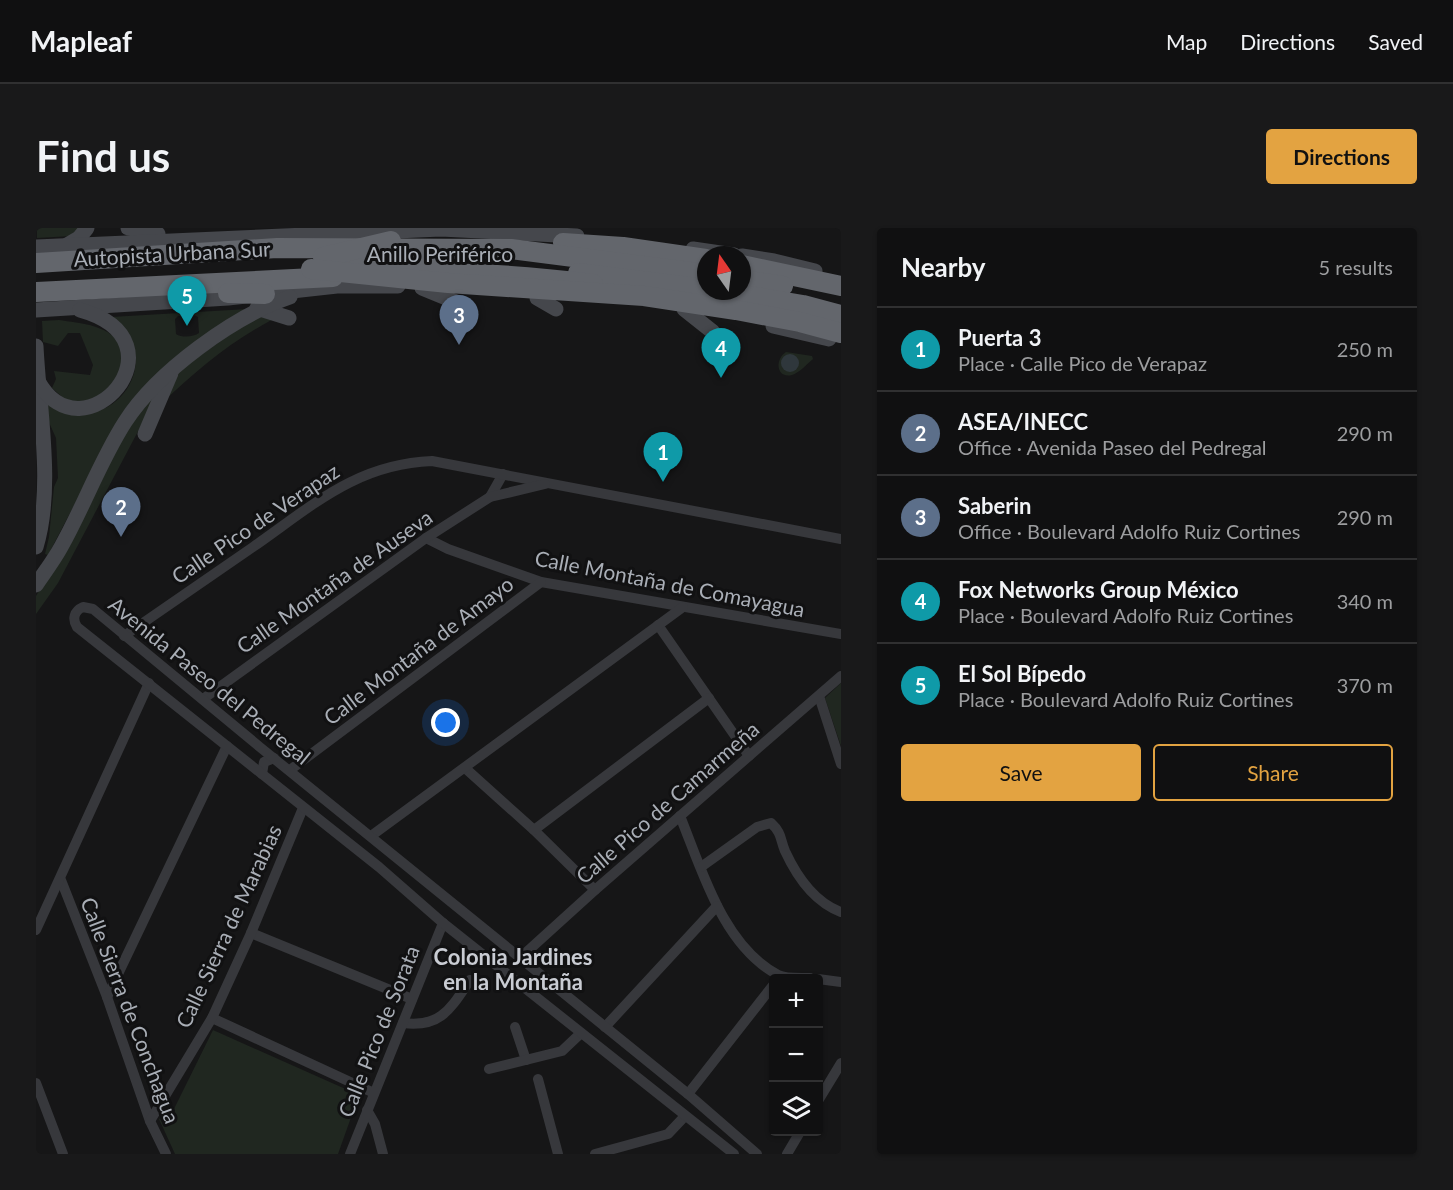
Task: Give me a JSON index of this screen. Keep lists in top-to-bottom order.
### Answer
{
  "streets": {
    "highway": ["Autopista Urbana Sur", "Anillo Periférico"],
    "street": [
      "Calle Pico de Verapaz",
      "Calle Montaña de Auseva",
      "Calle Montaña de Comayagua",
      "Calle Montaña de Amayo",
      "Avenida Paseo del Pedregal",
      "Calle Pico de Camarmeña",
      "Calle Sierra de Marabias",
      "Calle Sierra de Conchagua",
      "Calle Pico de Sorata"
    ]
  },
  "crossings": [
    ["Calle Pico de Verapaz", "Calle Montaña de Auseva"],
    ["Calle Pico de Verapaz", "Avenida Paseo del Pedregal"],
    ["Calle Montaña de Auseva", "Calle Montaña de Comayagua"],
    ["Calle Montaña de Auseva", "Avenida Paseo del Pedregal"],
    ["Calle Montaña de Comayagua", "Calle Montaña de Amayo"],
    ["Calle Montaña de Amayo", "Avenida Paseo del Pedregal"],
    ["Avenida Paseo del Pedregal", "Calle Pico de Camarmeña"],
    ["Avenida Paseo del Pedregal", "Calle Sierra de Marabias"],
    ["Avenida Paseo del Pedregal", "Calle Pico de Sorata"],
    ["Calle Sierra de Marabias", "Calle Sierra de Conchagua"]
  ],
  "districts": ["Colonia Jardines en la Montaña"],
  "north": "top",
  "page": {
    "header": "Mapleaf",
    "nav": ["Map", "Directions", "Saved"],
    "buttons": [
      "Directions",
      ["Save", "Share"]
    ],
    "title": "Find us",
    "heading": ["Nearby", "5 results"],
    "pins": [
      "5",
      "3",
      "4",
      "1",
      "2"
    ],
    "list": [
      {
        "mark": "1",
        "name": "Puerta 3",
        "note": "Place · Calle Pico de Verapaz",
        "value": "250 m"
      },
      {
        "mark": "2",
        "name": "ASEA/INECC",
        "note": "Office · Avenida Paseo del Pedregal",
        "value": "290 m"
      },
      {
        "mark": "3",
        "name": "Saberin",
        "note": "Office · Boulevard Adolfo Ruiz Cortines",
        "value": "290 m"
      },
      {
        "mark": "4",
        "name": "Fox Networks Group México",
        "note": "Place · Boulevard Adolfo Ruiz Cortines",
        "value": "340 m"
      },
      {
        "mark": "5",
        "name": "El Sol Bípedo",
        "note": "Place · Boulevard Adolfo Ruiz Cortines",
        "value": "370 m"
      }
    ],
    "map_buttons": ["+", "−"]
  }
}
